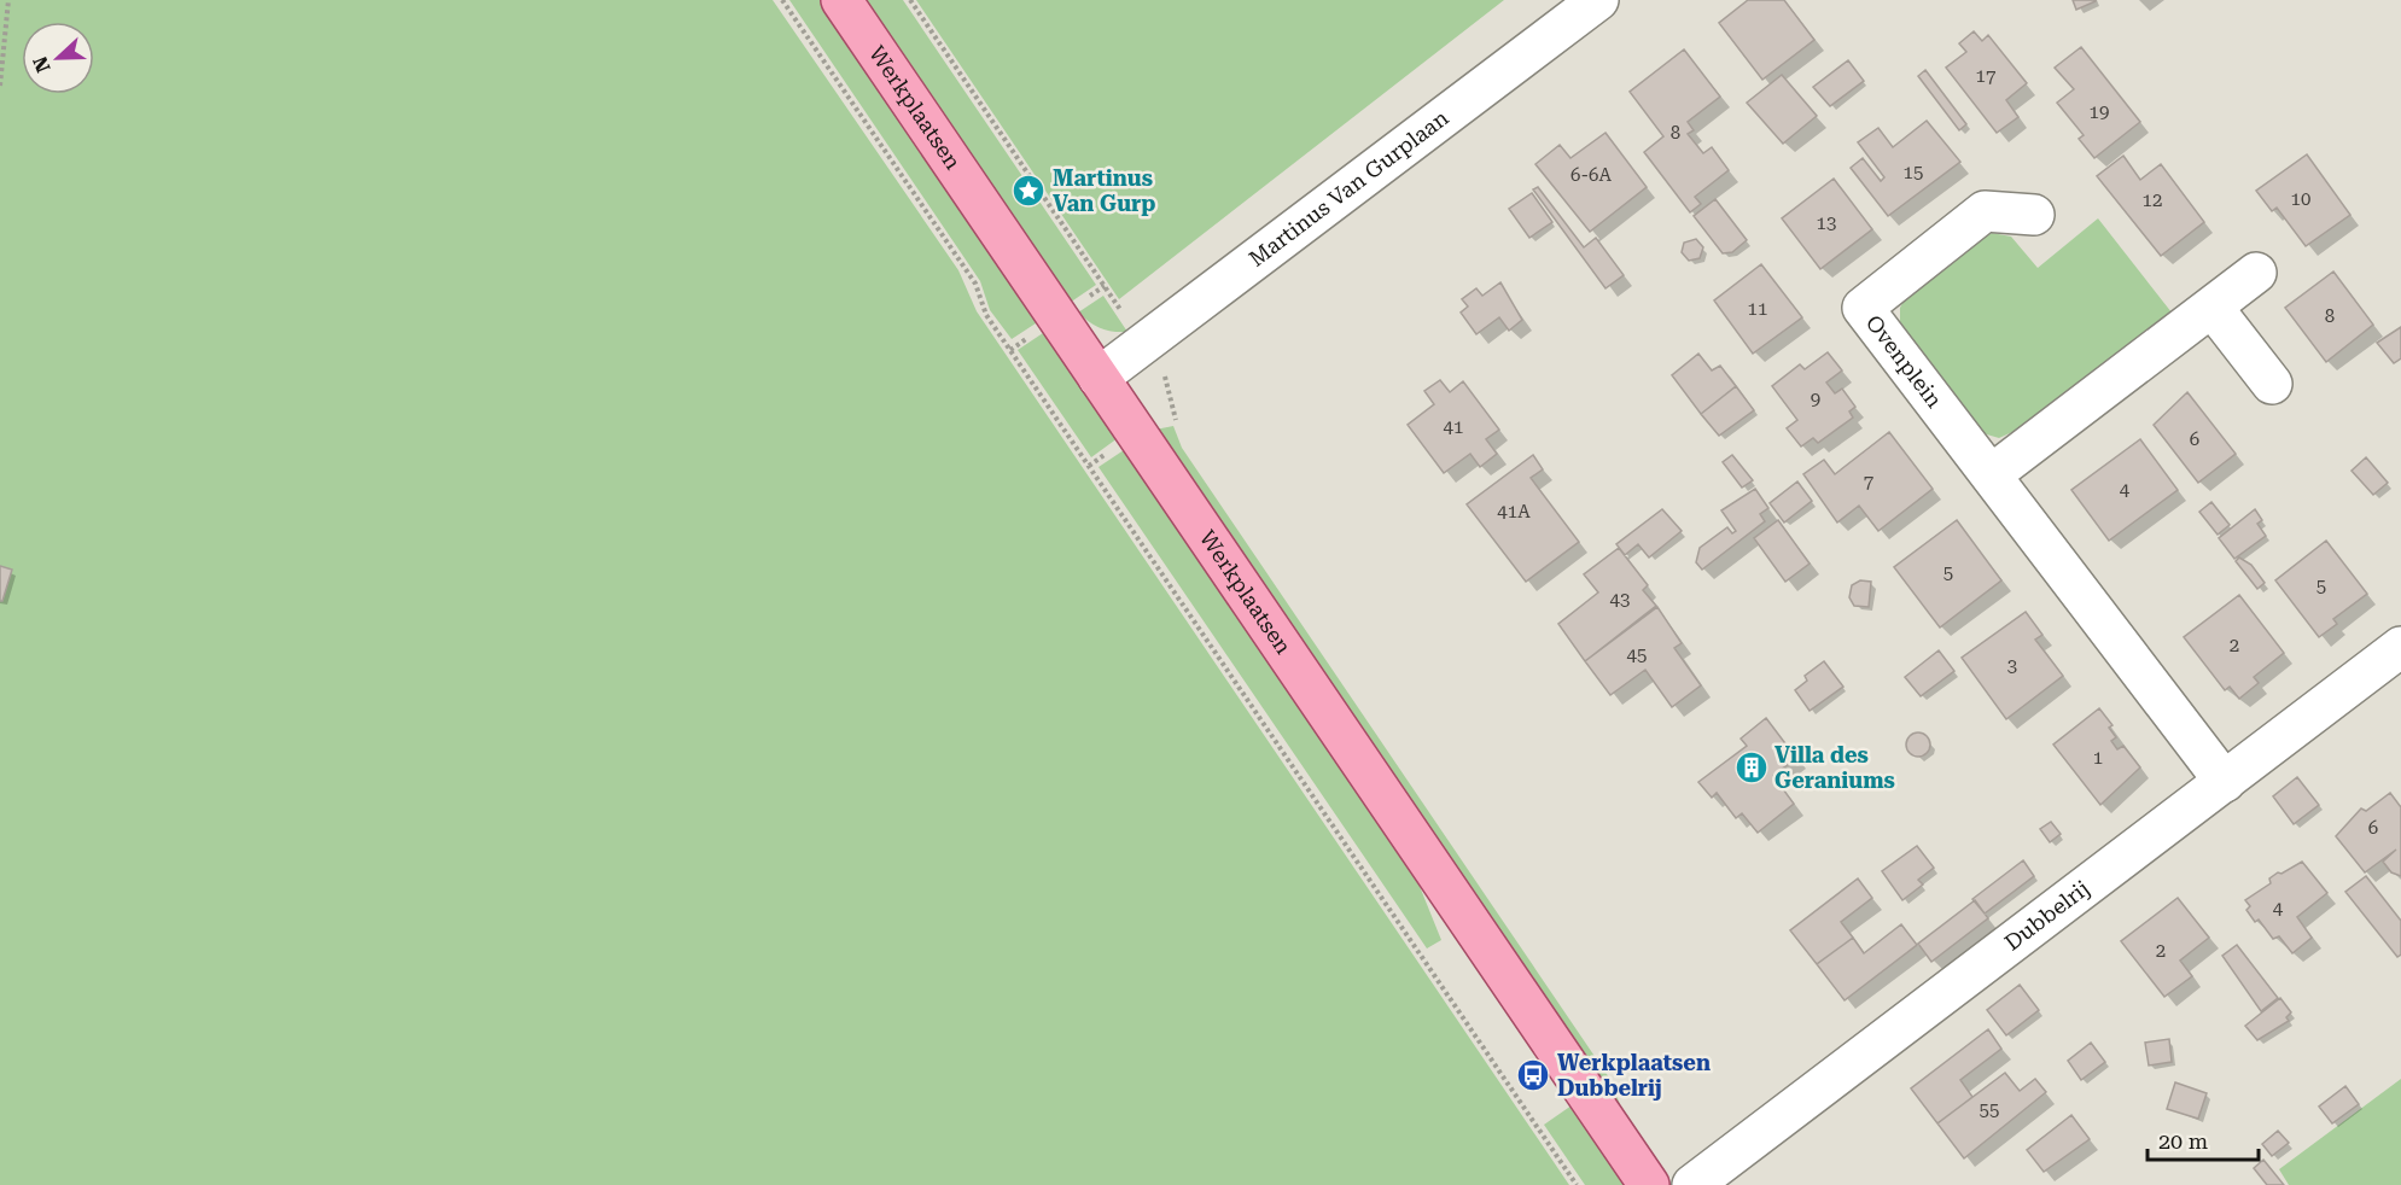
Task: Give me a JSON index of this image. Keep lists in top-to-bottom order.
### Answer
{
  "streets": {
    "main road": ["Werkplaatsen"],
    "street": ["Martinus Van Gurplaan", "Ovenplein", "Dubbelrij"]
  },
  "crossings": [
    ["Werkplaatsen", "Martinus Van Gurplaan"],
    ["Ovenplein", "Dubbelrij"]
  ],
  "places": {
    "place": ["Martinus Van Gurp"],
    "building": ["Villa des Geraniums"],
    "bus stop": ["Werkplaatsen Dubbelrij"]
  },
  "house_numbers": [
    "17",
    "19",
    "8",
    "15",
    "6-6A",
    "10",
    "12",
    "13",
    "11",
    "8",
    "9",
    "41",
    "6",
    "7",
    "4",
    "41A",
    "5",
    "5",
    "43",
    "2",
    "45",
    "3",
    "1",
    "6",
    "4",
    "2",
    "55"
  ],
  "scale_bar": "20 m",
  "north": "left"
}
